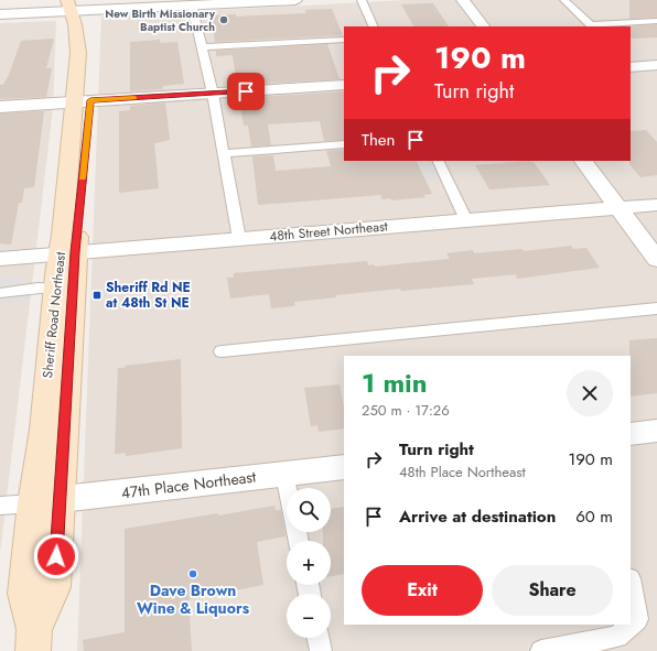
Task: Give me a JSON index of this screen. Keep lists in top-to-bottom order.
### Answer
{
  "streets": {
    "main road": ["Sheriff Road Northeast"],
    "street": ["48th Street Northeast", "47th Place Northeast"]
  },
  "crossings": [
    ["48th Street Northeast", "Sheriff Road Northeast"],
    ["Sheriff Road Northeast", "47th Place Northeast"]
  ],
  "places": {
    "other": ["New Birth Missionary Baptist Church", "Dave Brown Wine & Liquors"],
    "transit": ["Sheriff Rd NE at 48th St NE"]
  },
  "page": {
    "turn": ["190 m", "Turn right"],
    "then": "Then",
    "heading": ["1 min", "250 m · 17:26"],
    "list": [
      {
        "name": "Turn right",
        "note": "48th Place Northeast",
        "value": "190 m"
      },
      {
        "name": "Arrive at destination",
        "value": "60 m"
      }
    ],
    "map_buttons": ["+", "−"],
    "buttons": ["Exit", "Share"]
  }
}
